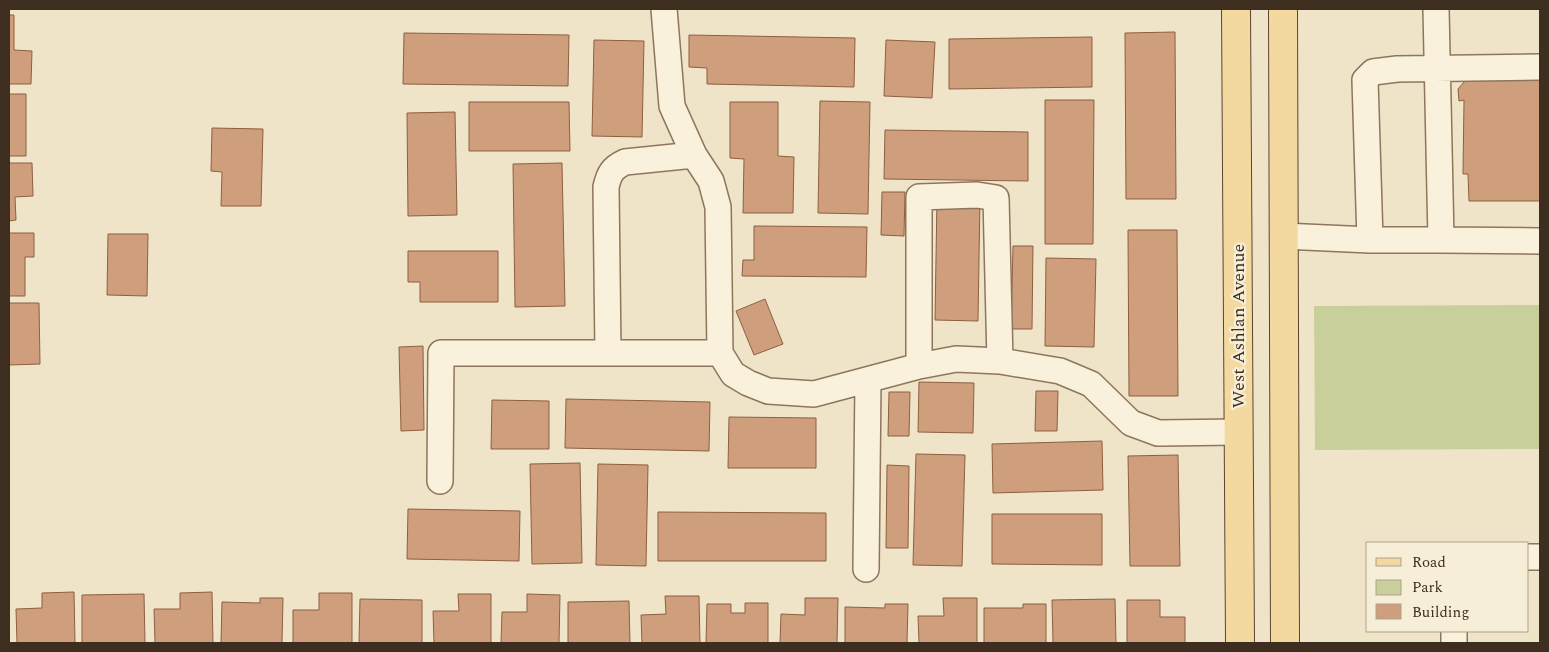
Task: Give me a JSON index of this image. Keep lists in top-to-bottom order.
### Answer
{
  "streets": {
    "main road": ["West Ashlan Avenue"]
  },
  "legend": ["Road", "Park", "Building"]
}
